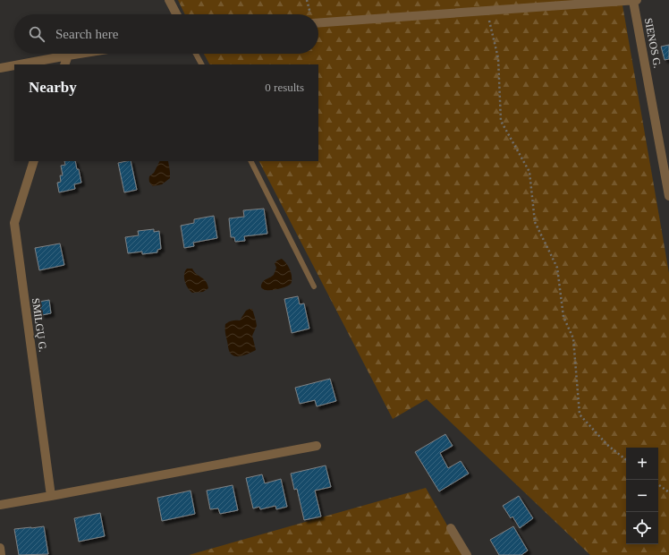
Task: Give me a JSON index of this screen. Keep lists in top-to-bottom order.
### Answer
{
  "streets": {
    "street": ["SIENOS G.", "SMILGŲ G."]
  },
  "page": {
    "search": "Search here",
    "heading": ["Nearby", "0 results"],
    "map_buttons": ["+", "−"]
  }
}
